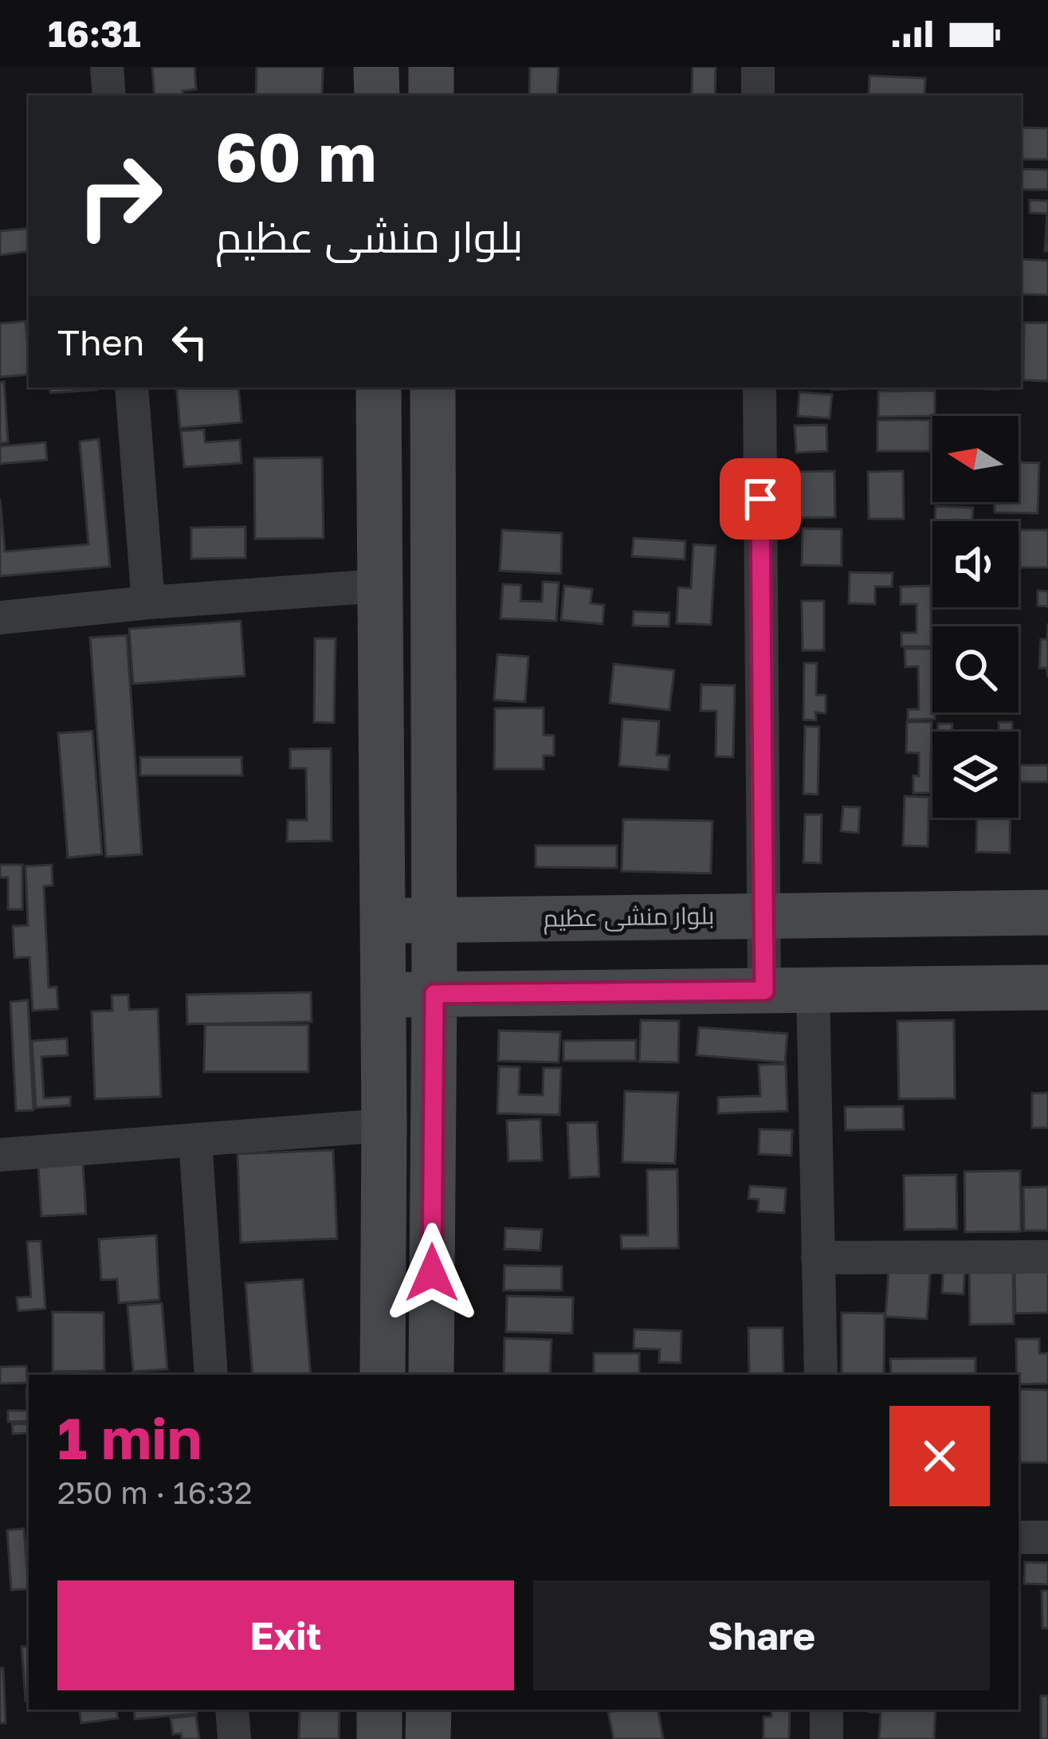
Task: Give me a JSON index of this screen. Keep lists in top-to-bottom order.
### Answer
{
  "streets": {
    "main road": ["بلوار منشی عظیم"]
  },
  "north": "left",
  "page": {
    "status": "16:31",
    "turn": ["60 m", "بلوار منشی عظیم"],
    "then": "Then",
    "heading": ["1 min", "250 m · 16:32"],
    "buttons": ["Exit", "Share"]
  }
}
